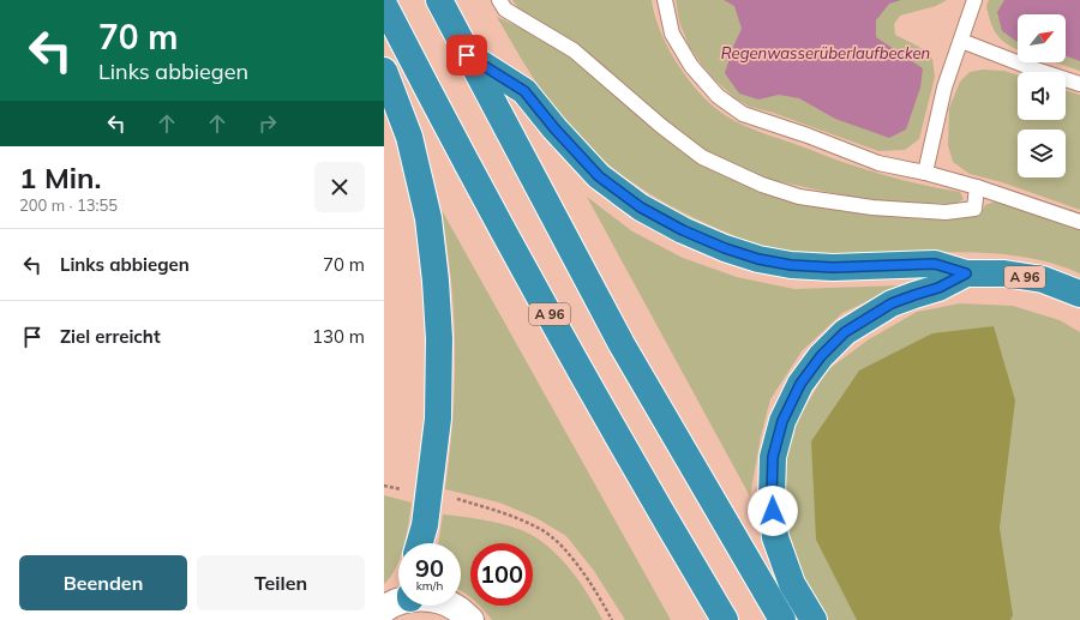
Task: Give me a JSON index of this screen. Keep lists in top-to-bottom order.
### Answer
{
  "streets": {
    "highway": ["A 96"]
  },
  "water": ["Regenwasserüberlaufbecken"],
  "north": "top right",
  "page": {
    "turn": ["70 m", "Links abbiegen"],
    "heading": ["1 Min.", "200 m · 13:55"],
    "list": [
      {
        "name": "Links abbiegen",
        "value": "70 m"
      },
      {
        "name": "Ziel erreicht",
        "value": "130 m"
      }
    ],
    "speed": "90 km/h",
    "limit": "100",
    "buttons": ["Beenden", "Teilen"]
  }
}
